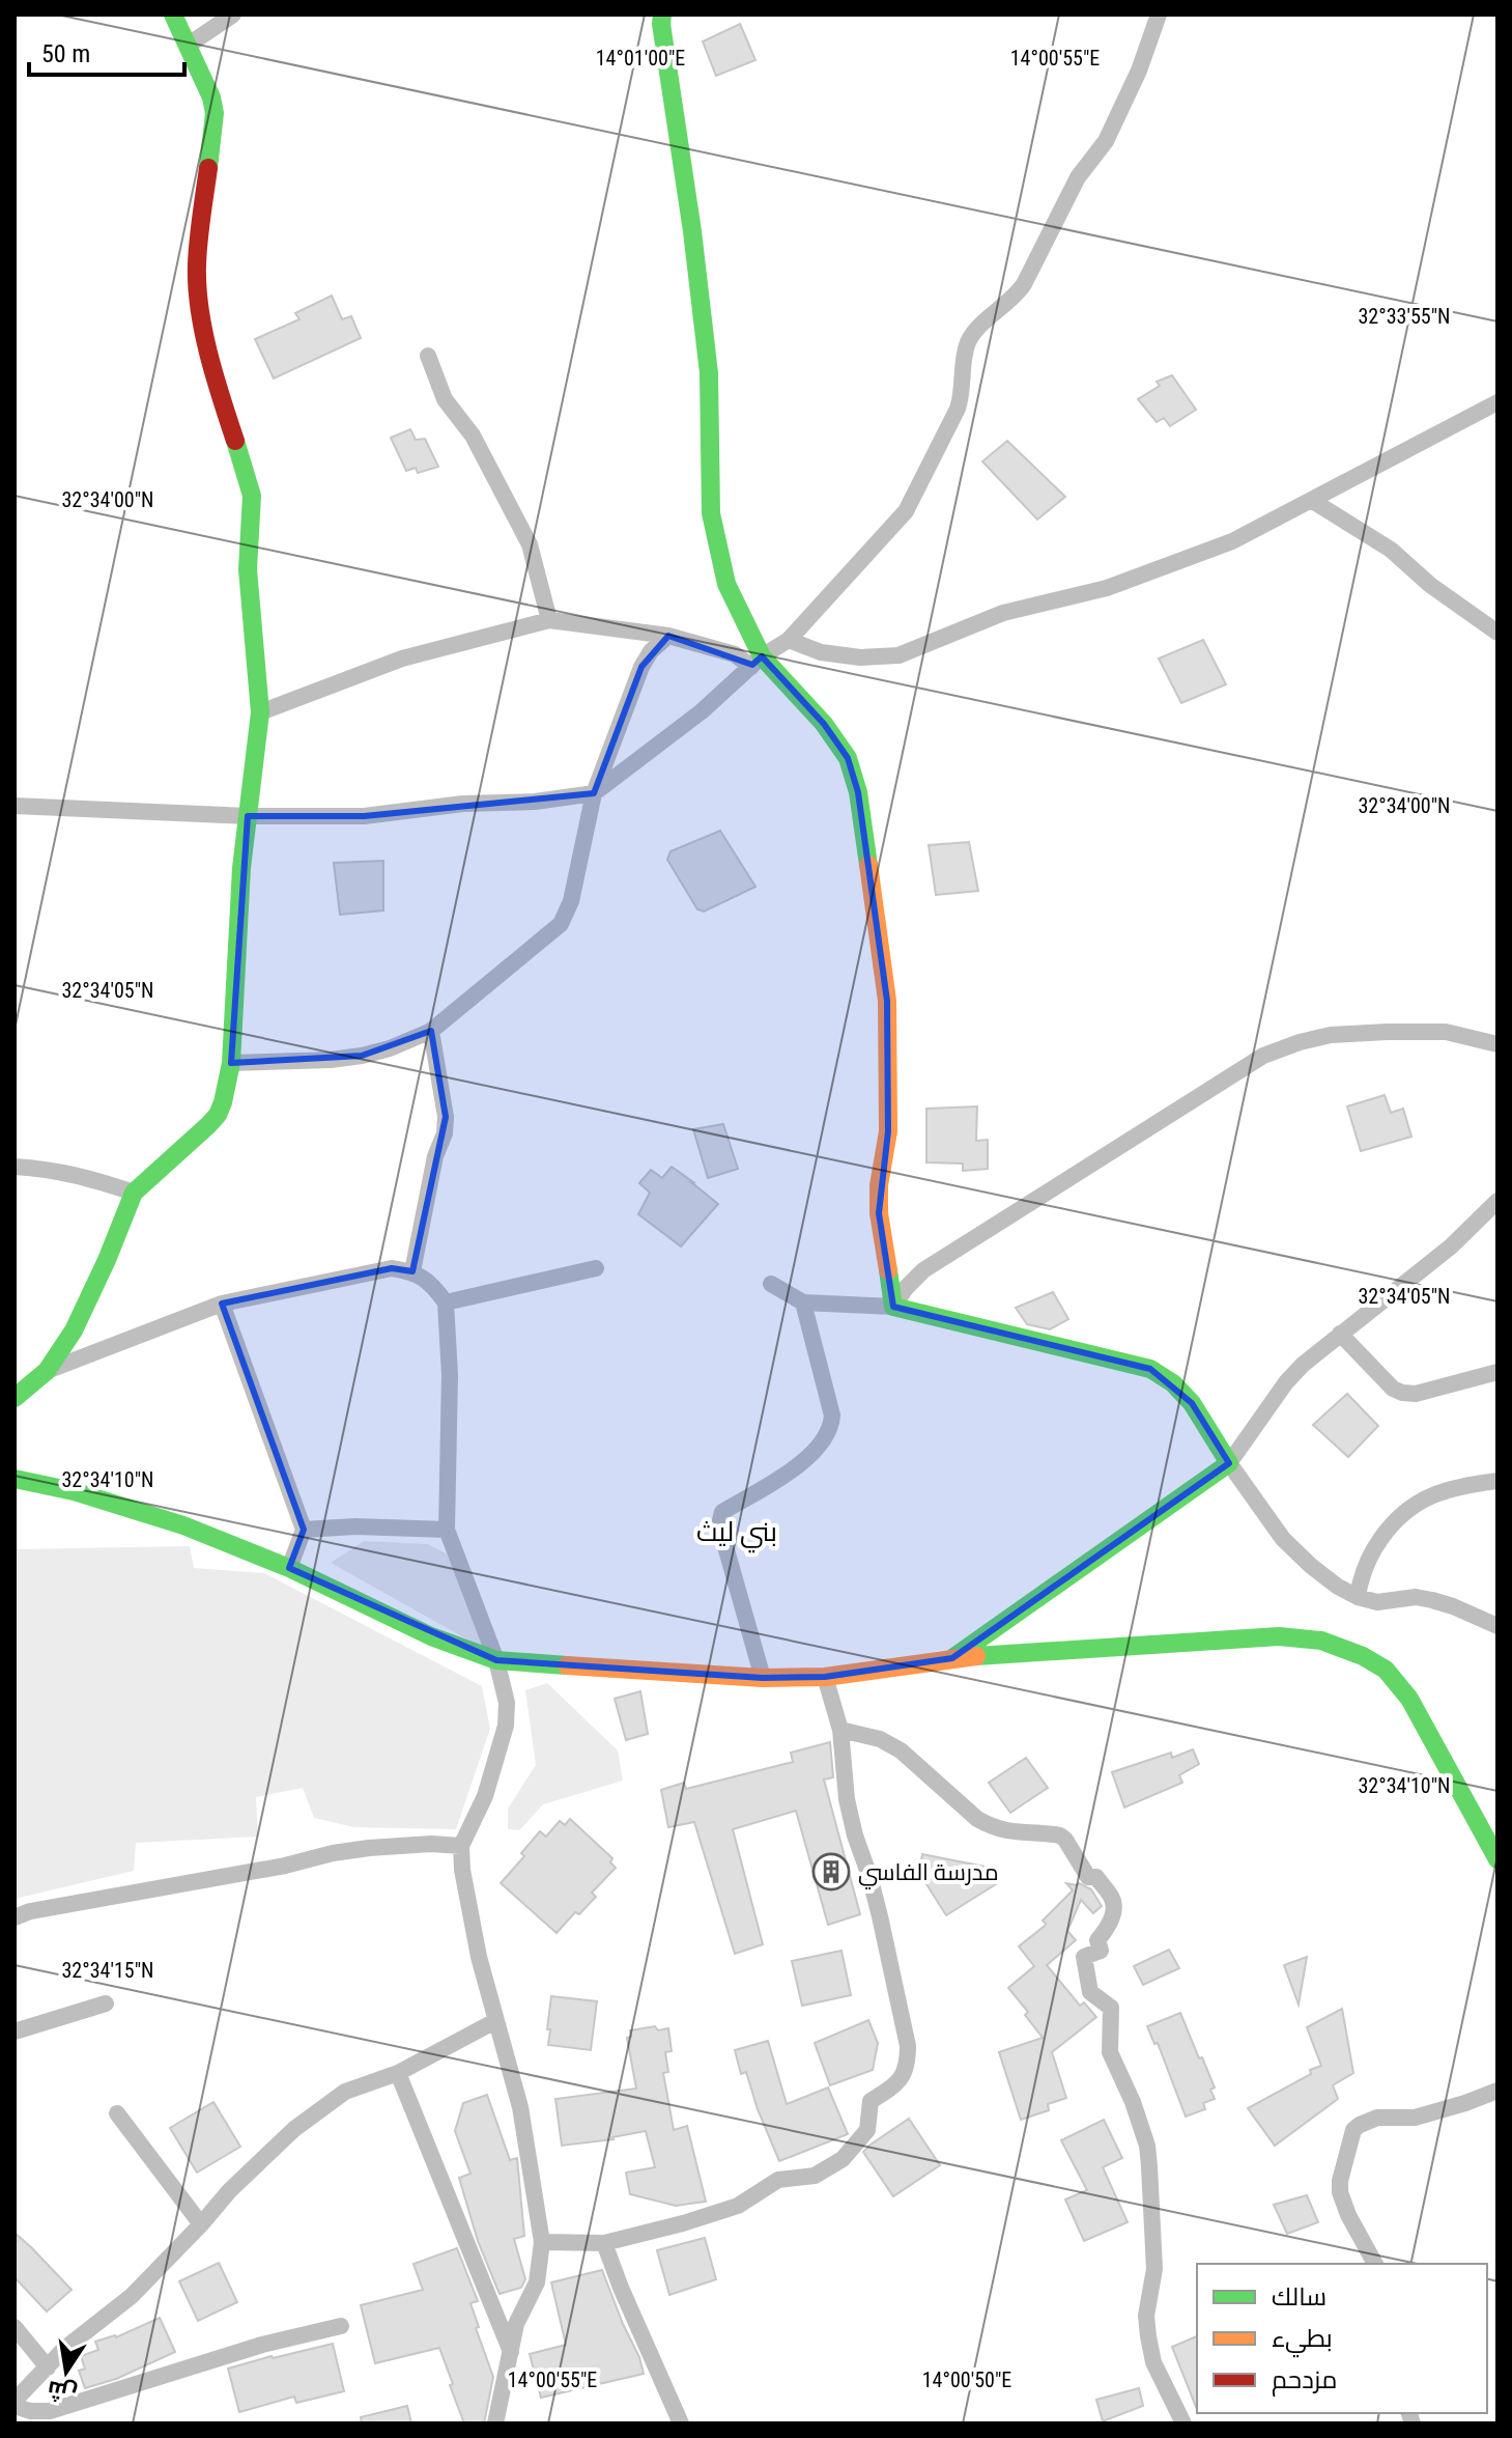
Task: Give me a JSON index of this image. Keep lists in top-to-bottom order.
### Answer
{
  "districts": ["بني ليث"],
  "places": {
    "building": ["مدرسة الفاسي"]
  },
  "legend": ["سالك", "بطيء", "مزدحم"],
  "scale_bar": "50 m",
  "north": "bottom",
  "coordinates": [
    "14°01'00\"E",
    "14°00'55\"E",
    "32°33'55\"N",
    "32°34'00\"N",
    "32°34'05\"N",
    "32°34'10\"N",
    "32°34'15\"N",
    "14°00'50\"E"
  ]
}
